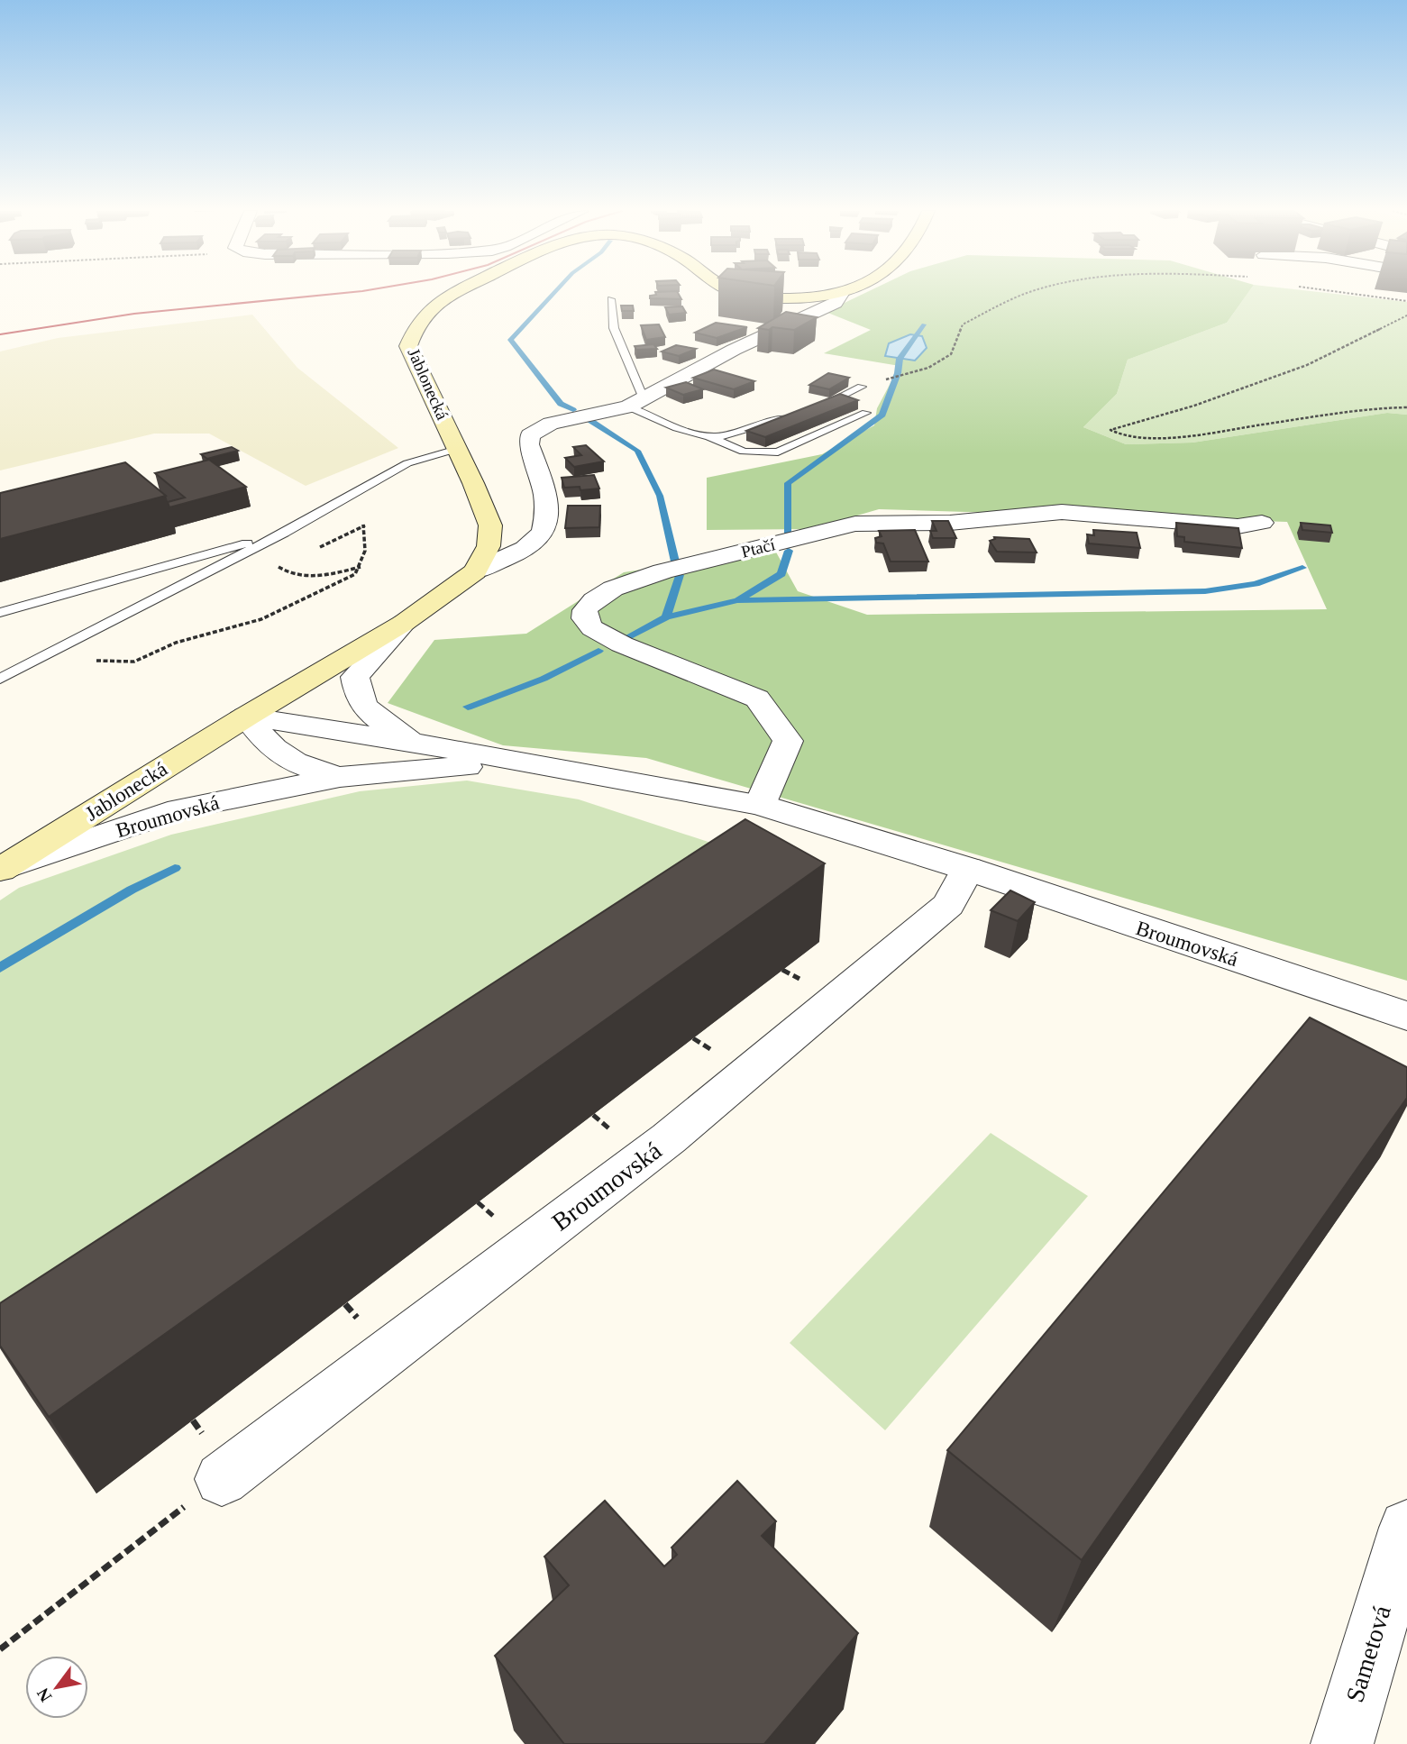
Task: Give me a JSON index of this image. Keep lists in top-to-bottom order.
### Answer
{
  "streets": {
    "main road": ["Jablonecká"],
    "street": ["Ptačí", "Broumovská", "Sametová"]
  },
  "crossings": [
    ["Jablonecká", "Broumovská"],
    ["Ptačí", "Broumovská"]
  ],
  "north": "bottom left"
}
